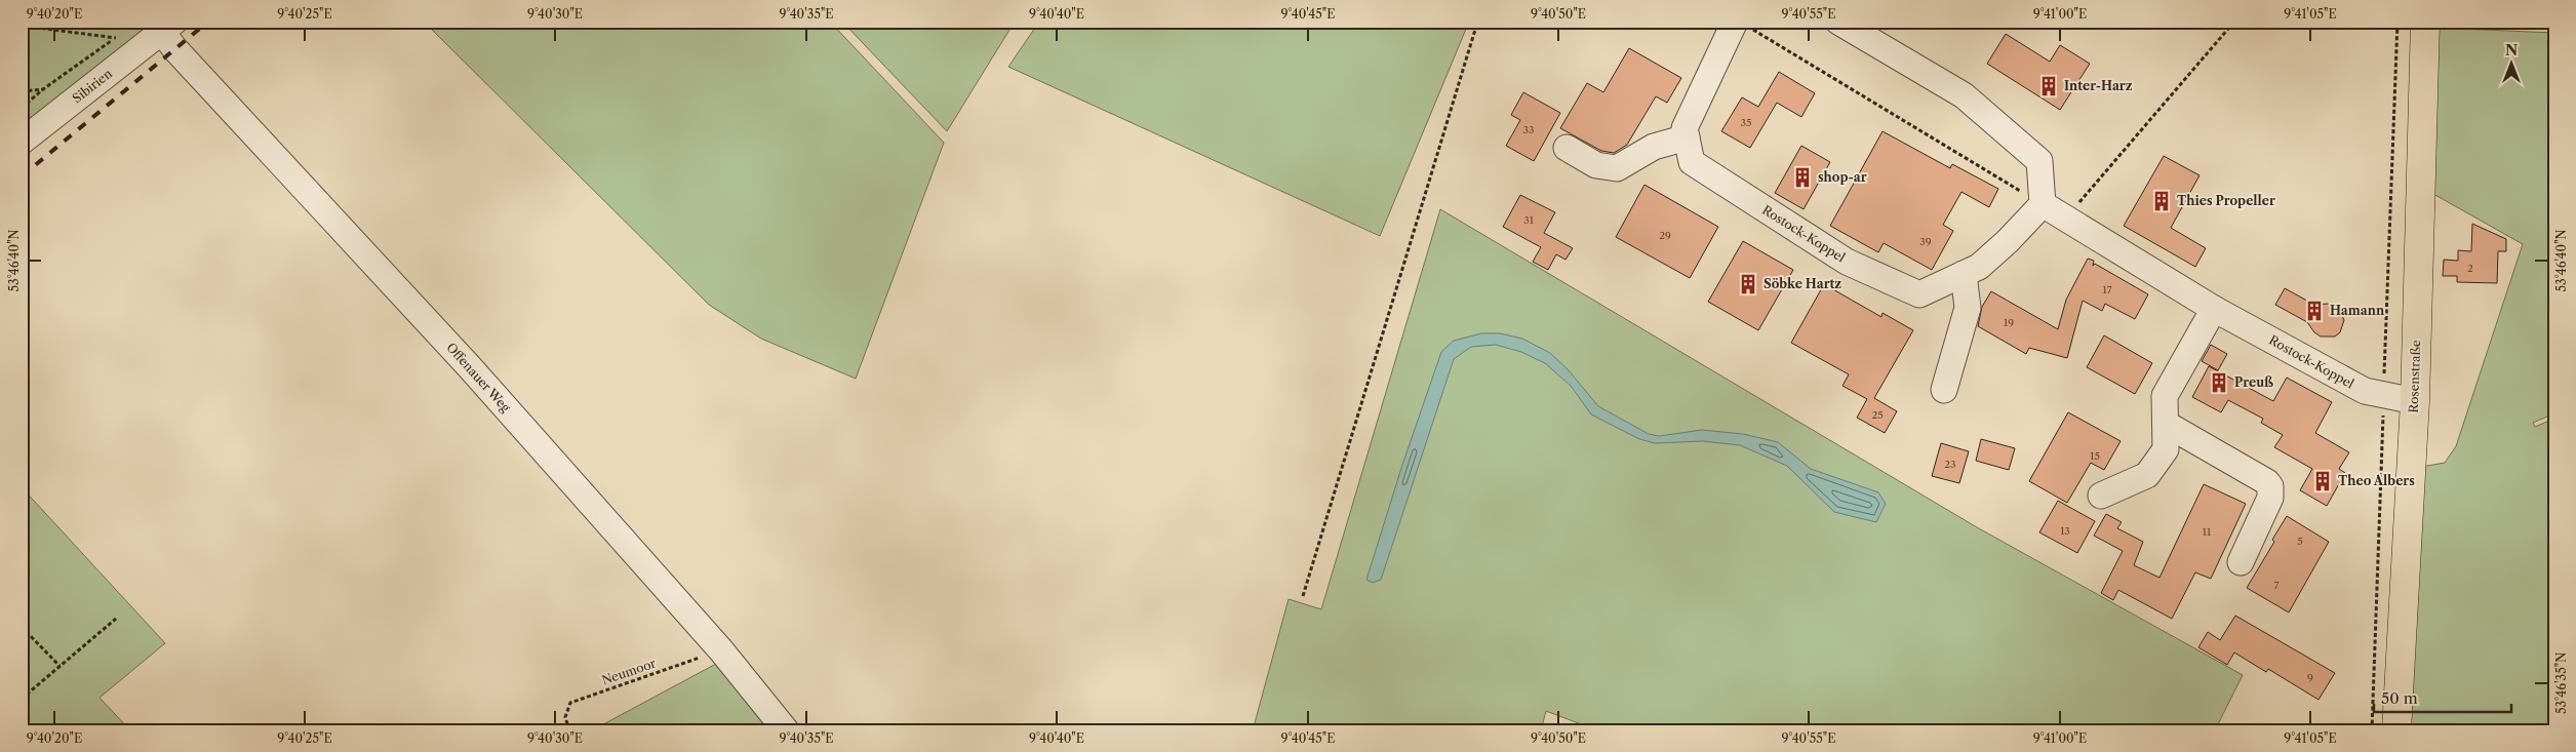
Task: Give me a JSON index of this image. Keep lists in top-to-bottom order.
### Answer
{
  "streets": {
    "main road": ["Rosenstraße"],
    "street": ["Sibirien", "Rostock-Koppel", "Offenauer Weg"],
    "path": ["Neumoor"]
  },
  "crossings": [
    ["Sibirien", "Offenauer Weg"],
    ["Rostock-Koppel", "Rosenstraße"],
    ["Offenauer Weg", "Neumoor"]
  ],
  "places": {
    "building": [
      "Inter-Harz",
      "shop-ar",
      "Thies Propeller",
      "Söbke Hartz",
      "Hamann",
      "Preuß",
      "Theo Albers"
    ]
  },
  "house_numbers": [
    "35",
    "33",
    "31",
    "29",
    "39",
    "2",
    "17",
    "19",
    "25",
    "15",
    "23",
    "13",
    "11",
    "5",
    "7",
    "9"
  ],
  "scale_bar": "50 m",
  "north": "top",
  "coordinates": [
    "9°40'20\"E",
    "9°40'25\"E",
    "9°40'30\"E",
    "9°40'35\"E",
    "9°40'40\"E",
    "9°40'45\"E",
    "9°40'50\"E",
    "9°40'55\"E",
    "9°41'00\"E",
    "9°41'05\"E",
    "53°46'40\"N",
    "53°46'35\"N"
  ]
}
